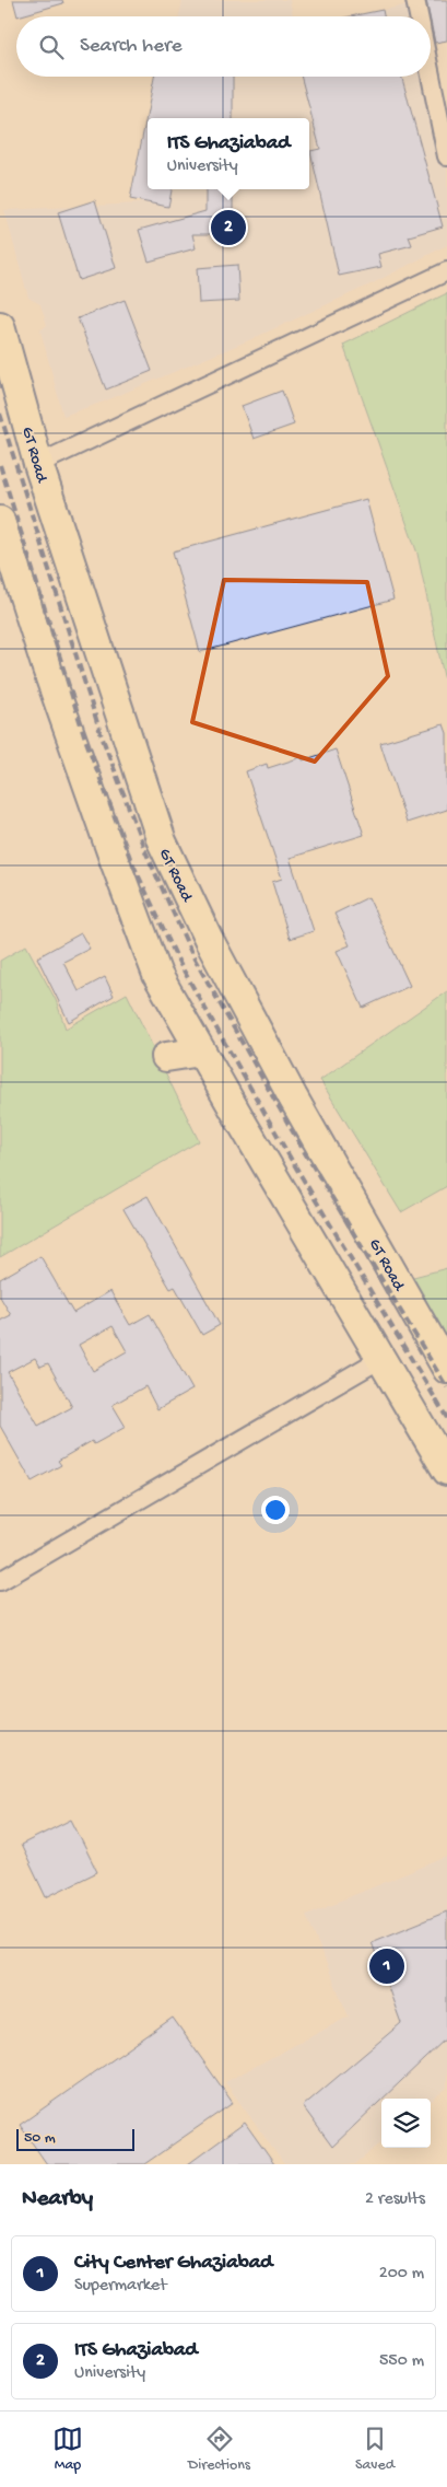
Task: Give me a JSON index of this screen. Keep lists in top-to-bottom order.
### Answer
{
  "streets": {
    "highway": ["GT Road"]
  },
  "scale_bar": "50 m",
  "page": {
    "search": "Search here",
    "popup": ["ITS Ghaziabad", "University"],
    "pins": ["2", "1"],
    "scale": "50 m",
    "heading": ["Nearby", "2 results"],
    "list": [
      {
        "mark": "1",
        "name": "City Center Ghaziabad",
        "note": "Supermarket",
        "value": "200 m"
      },
      {
        "mark": "2",
        "name": "ITS Ghaziabad",
        "note": "University",
        "value": "550 m"
      }
    ],
    "nav": ["Map", "Directions", "Saved"]
  }
}
